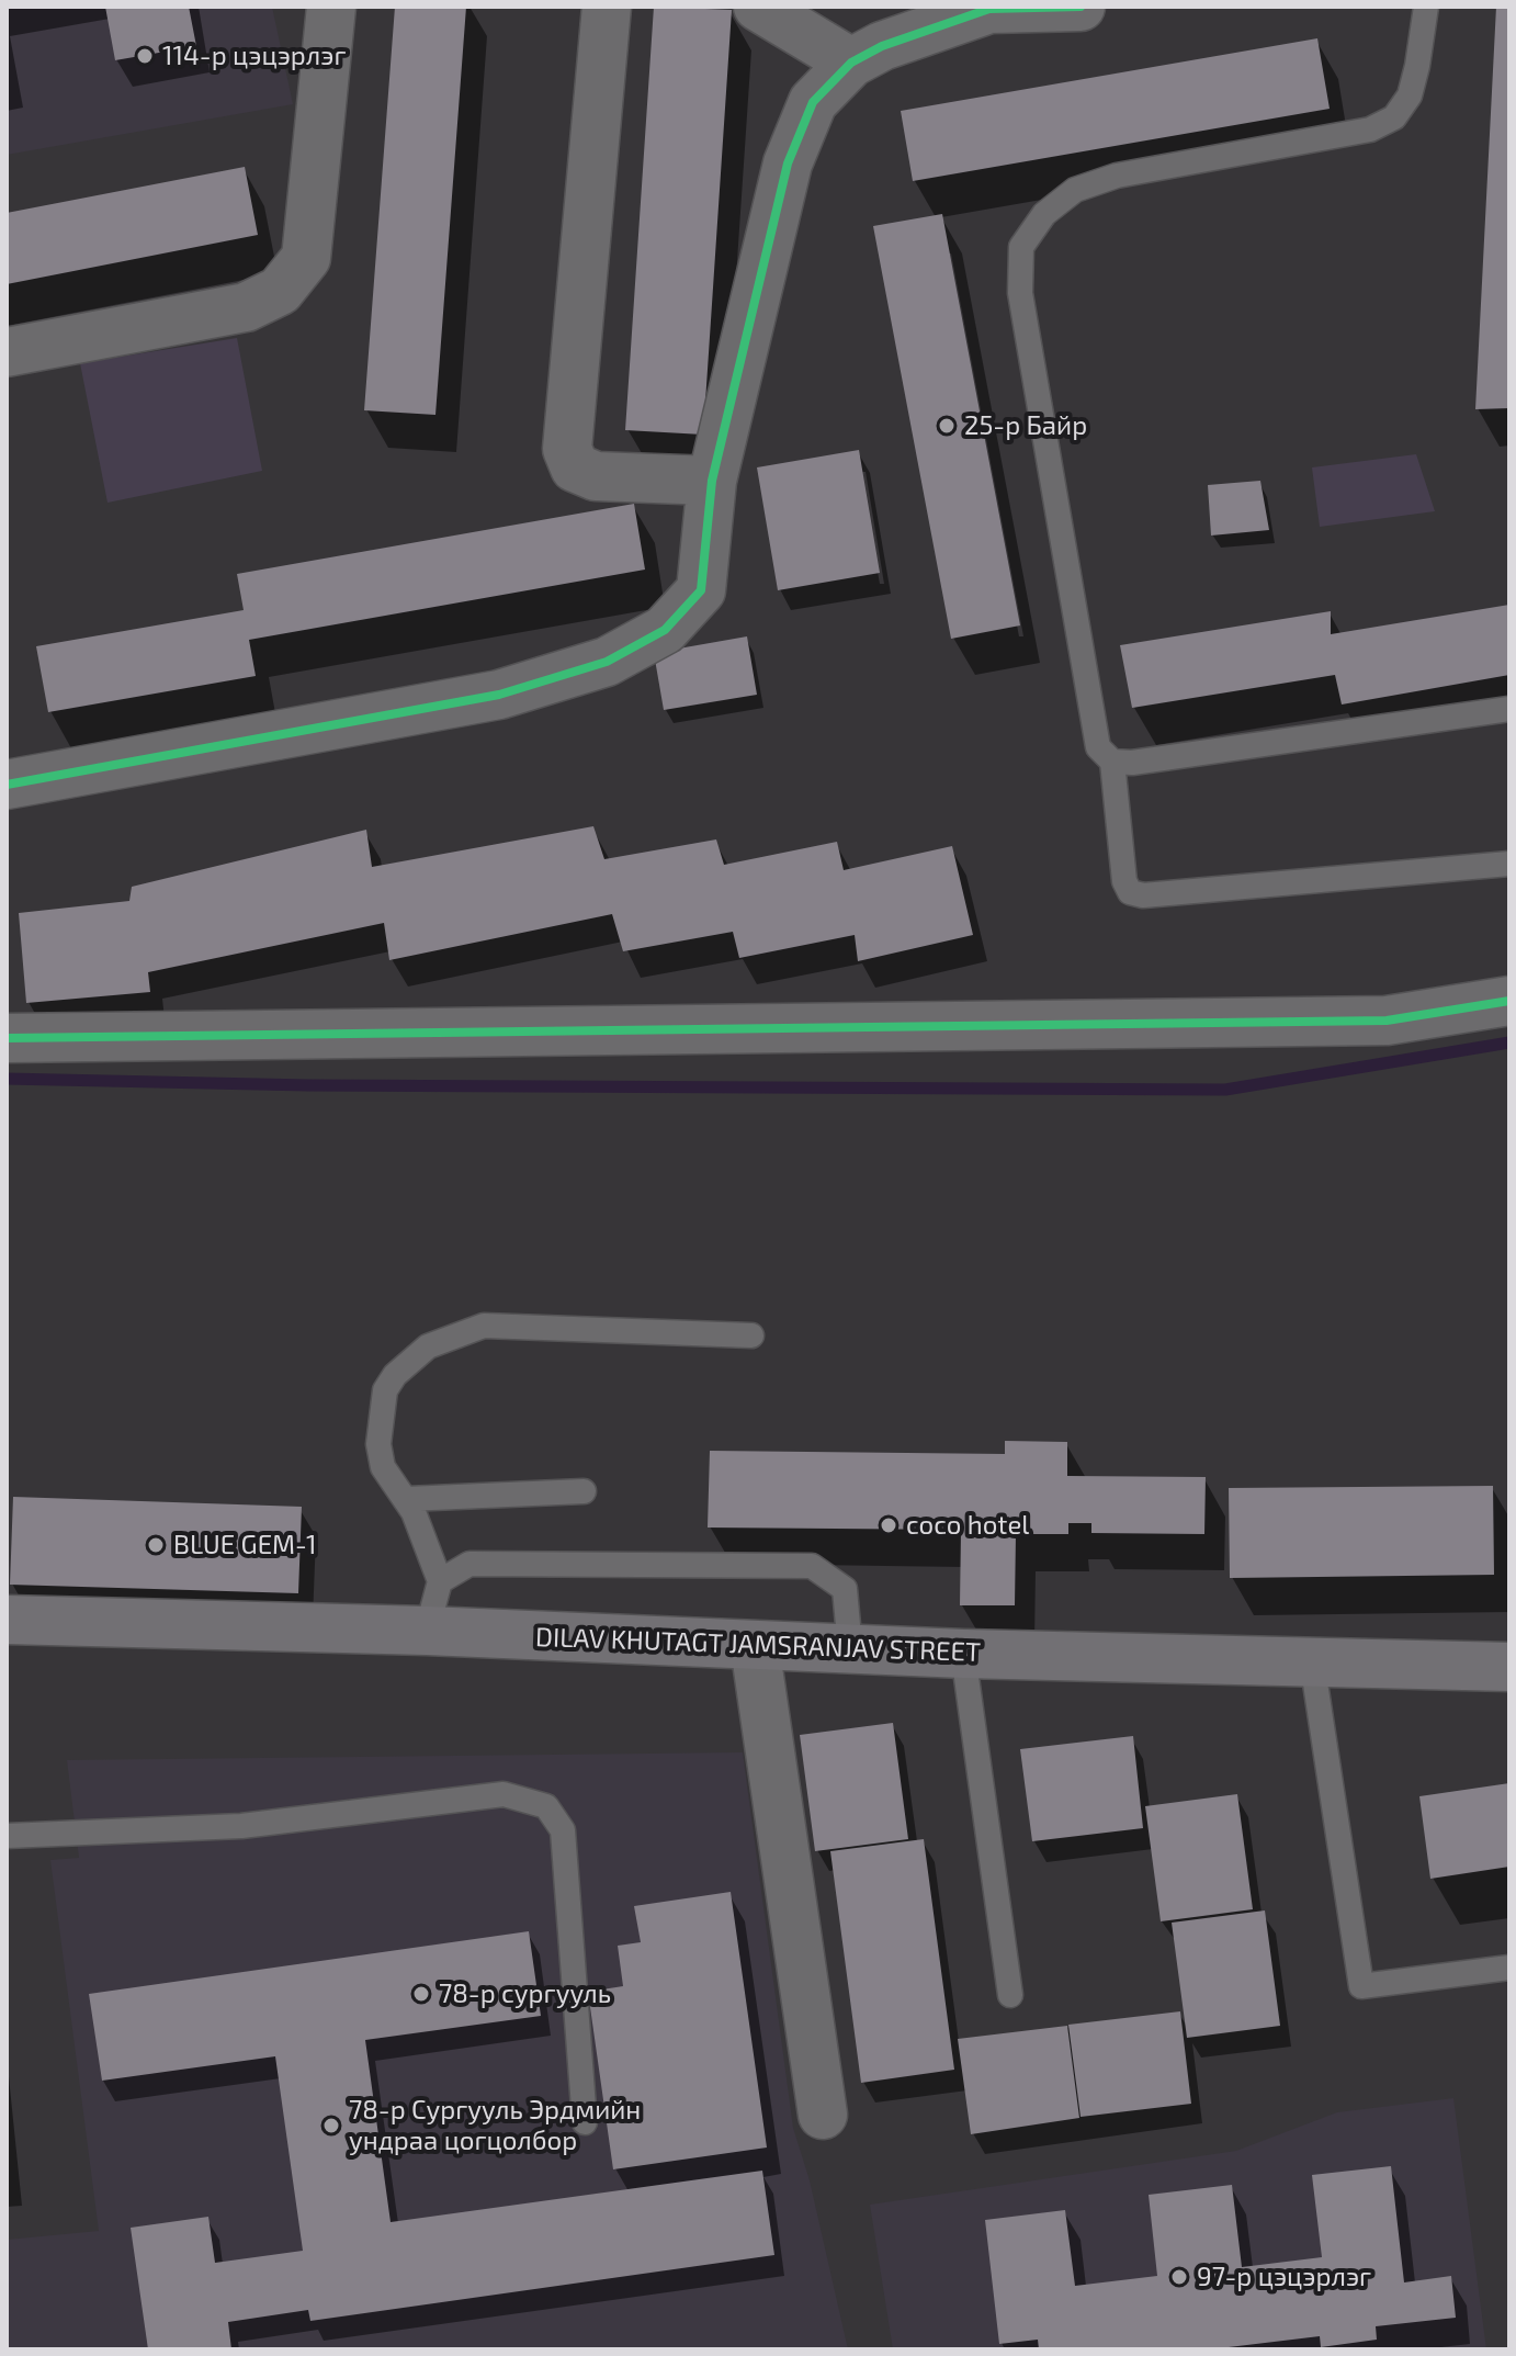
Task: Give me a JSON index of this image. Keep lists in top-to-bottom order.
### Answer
{
  "streets": {
    "main road": ["DILAV KHUTAGT JAMSRANJAV STREET"]
  },
  "places": [
    "114-р цэцэрлэг",
    "25-р Байр",
    "coco hotel",
    "BLUE GEM-1",
    "78-р сургууль",
    "78-р Сургууль Эрдмийн ундраа цогцолбор",
    "97-р цэцэрлэг"
  ]
}
